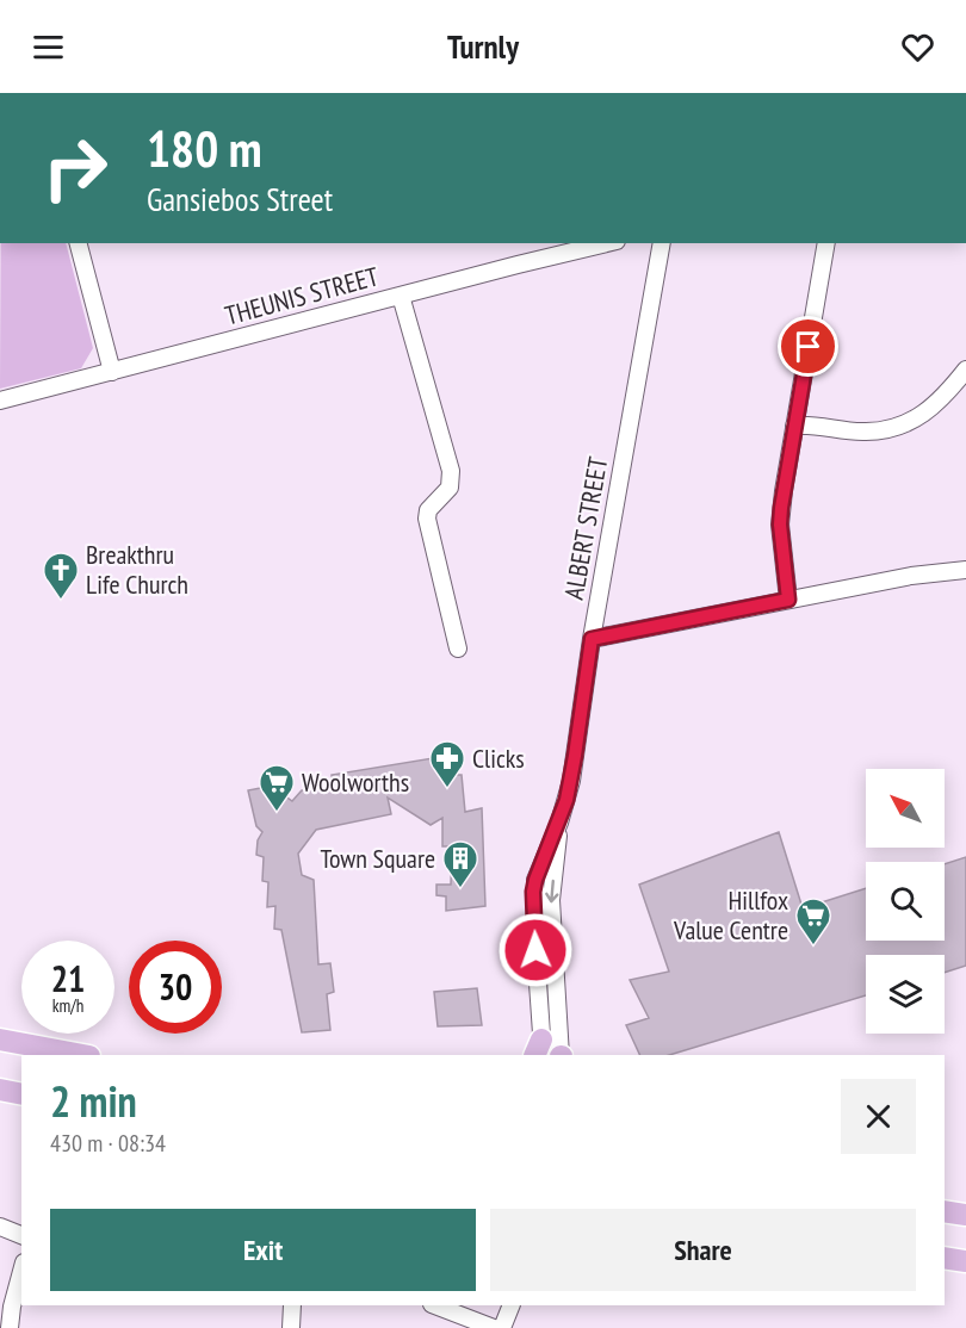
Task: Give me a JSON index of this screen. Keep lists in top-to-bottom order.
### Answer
{
  "streets": {
    "street": ["THEUNIS STREET", "ALBERT STREET"]
  },
  "places": {
    "church": ["Breakthru Life Church"],
    "pharmacy": ["Clicks"],
    "supermarket": ["Woolworths", "Hillfox Value Centre"],
    "building": ["Town Square"]
  },
  "north": "top left",
  "page": {
    "header": "Turnly",
    "turn": ["180 m", "Gansiebos Street"],
    "speed": "21 km/h",
    "limit": "30",
    "heading": ["2 min", "430 m · 08:34"],
    "buttons": ["Exit", "Share"]
  }
}
